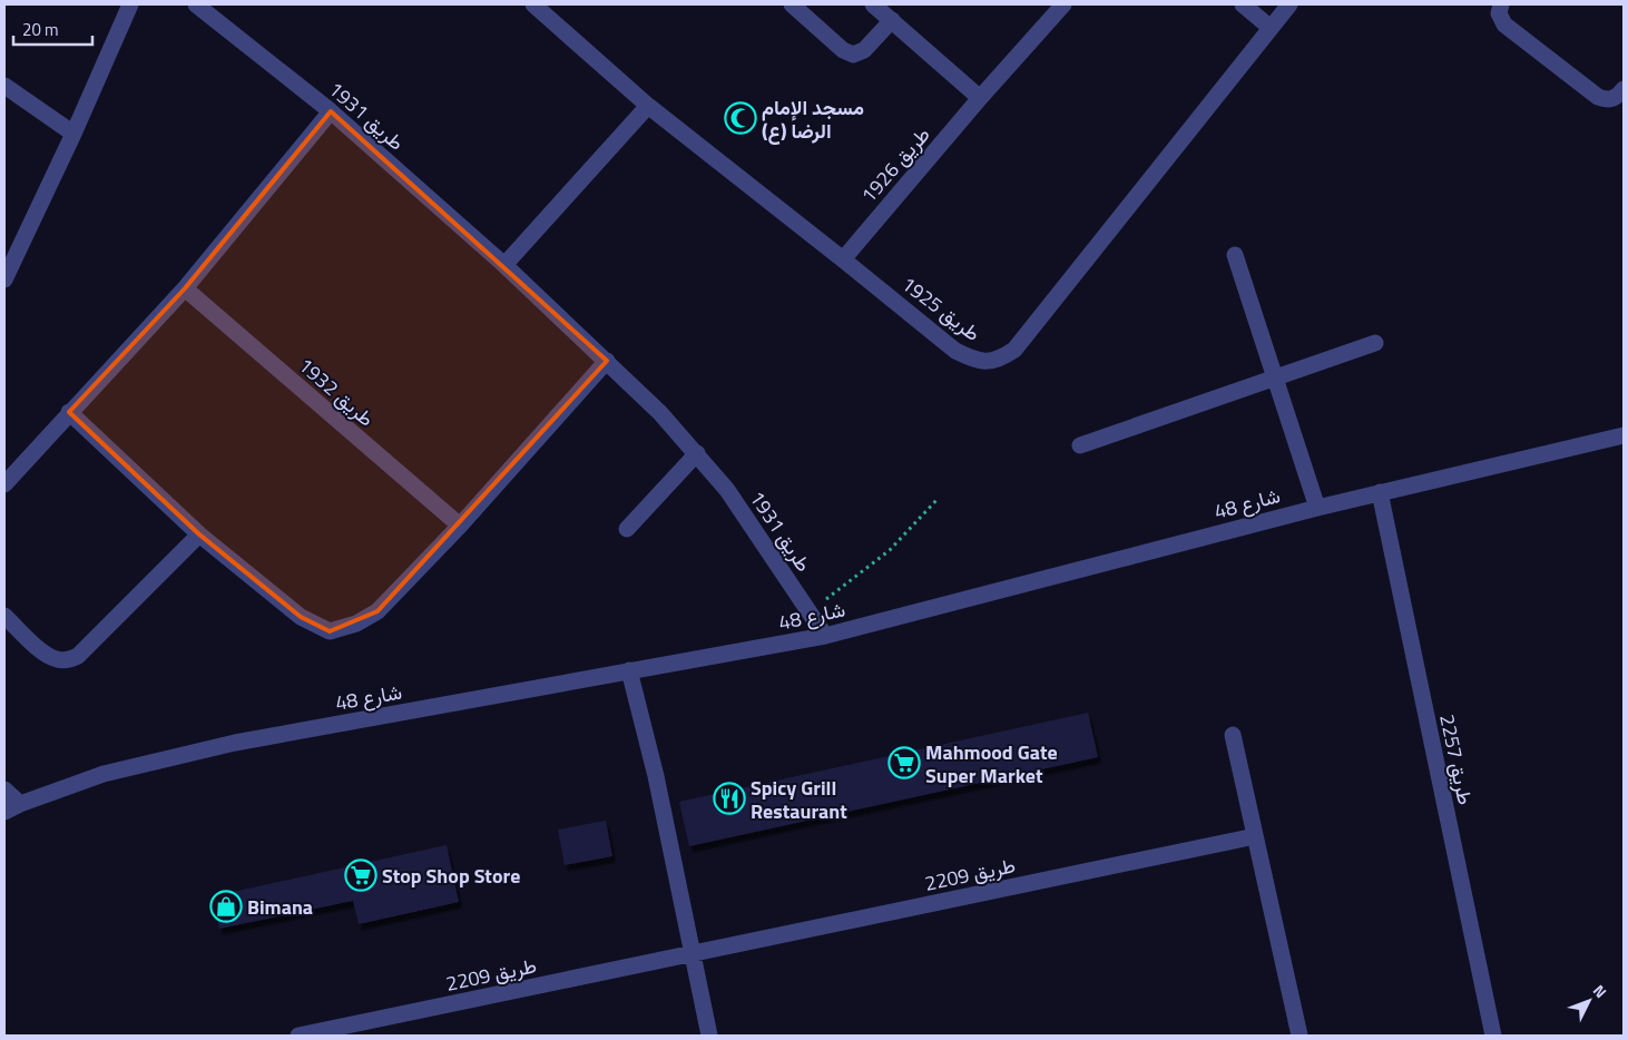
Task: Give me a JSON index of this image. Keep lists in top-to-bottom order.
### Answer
{
  "streets": {
    "street": [
      "طريق 1931",
      "طريق 1926",
      "طريق 1925",
      "طريق 1932",
      "شارع 48",
      "طريق 2257",
      "طريق 2209"
    ]
  },
  "crossings": [
    ["طريق 1931", "شارع 48"],
    ["طريق 1926", "طريق 1925"],
    ["شارع 48", "طريق 2257"]
  ],
  "places": {
    "mosque": ["مسجد الإمام الرضا (ع)"],
    "supermarket": ["Mahmood Gate Super Market", "Stop Shop Store"],
    "restaurant": ["Spicy Grill Restaurant"],
    "shop": ["Bimana"]
  },
  "scale_bar": "20 m",
  "north": "top right"
}
